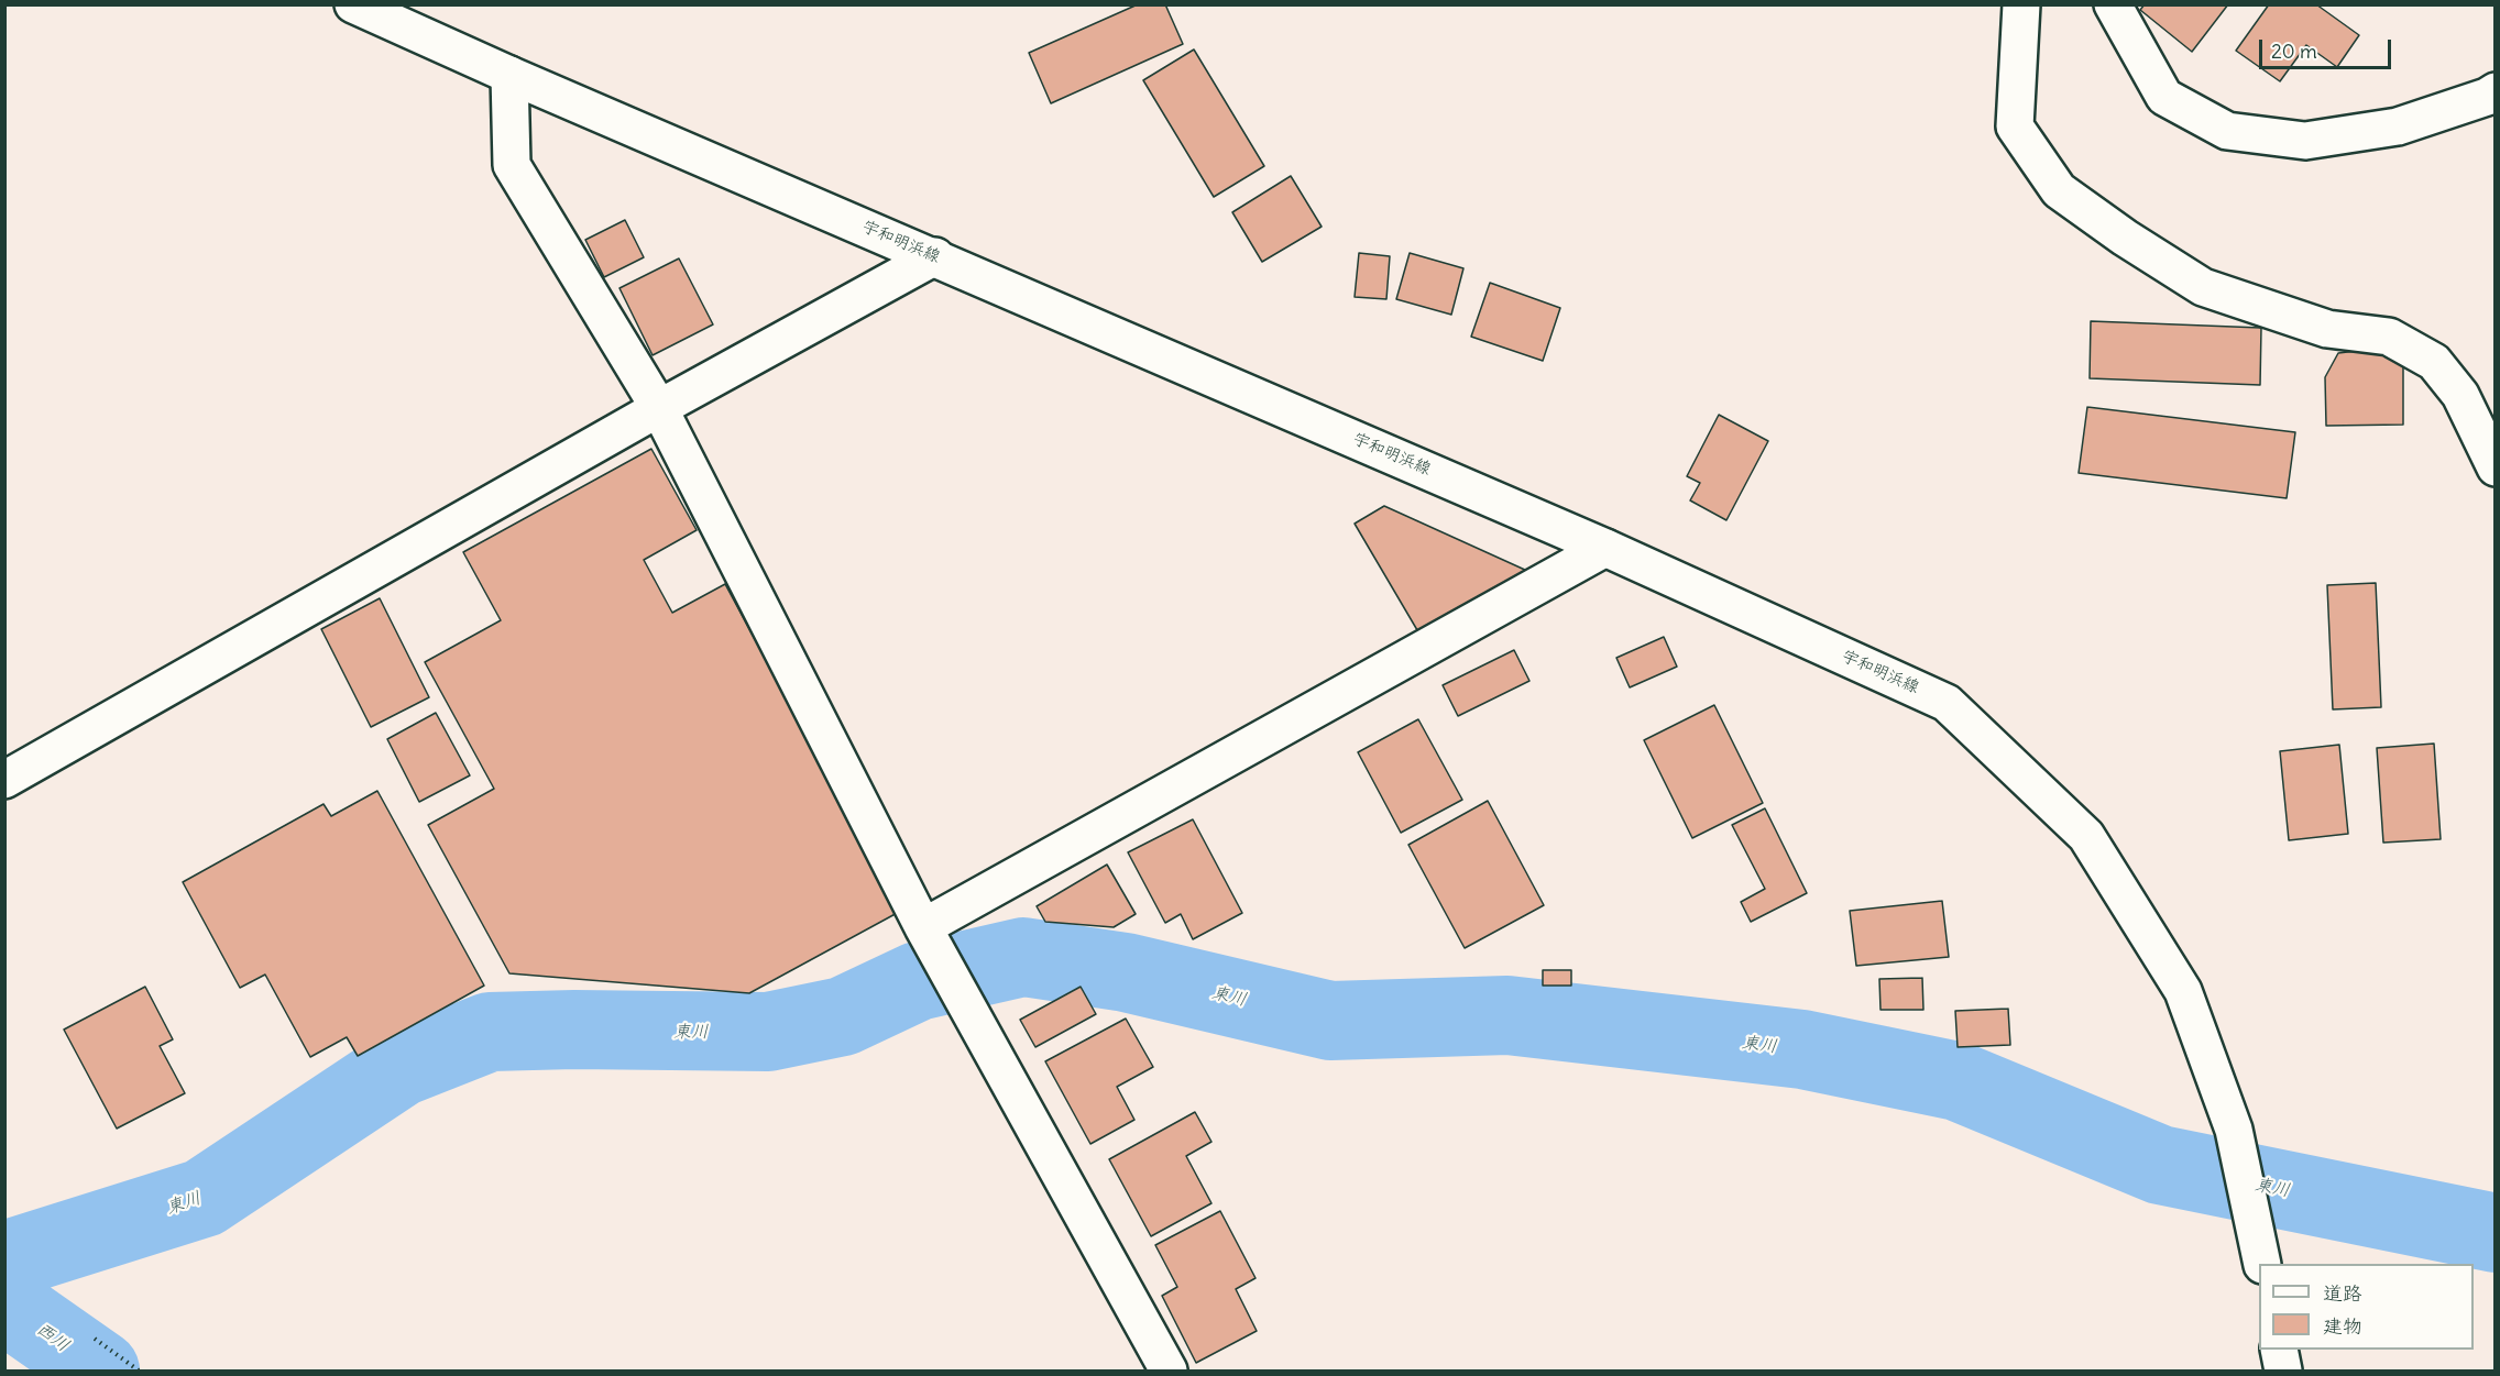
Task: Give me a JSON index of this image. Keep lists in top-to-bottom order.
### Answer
{
  "streets": {
    "street": ["宇和明浜線"]
  },
  "water": ["東川", "西川"],
  "legend": ["道路", "建物"],
  "scale_bar": "20 m"
}
